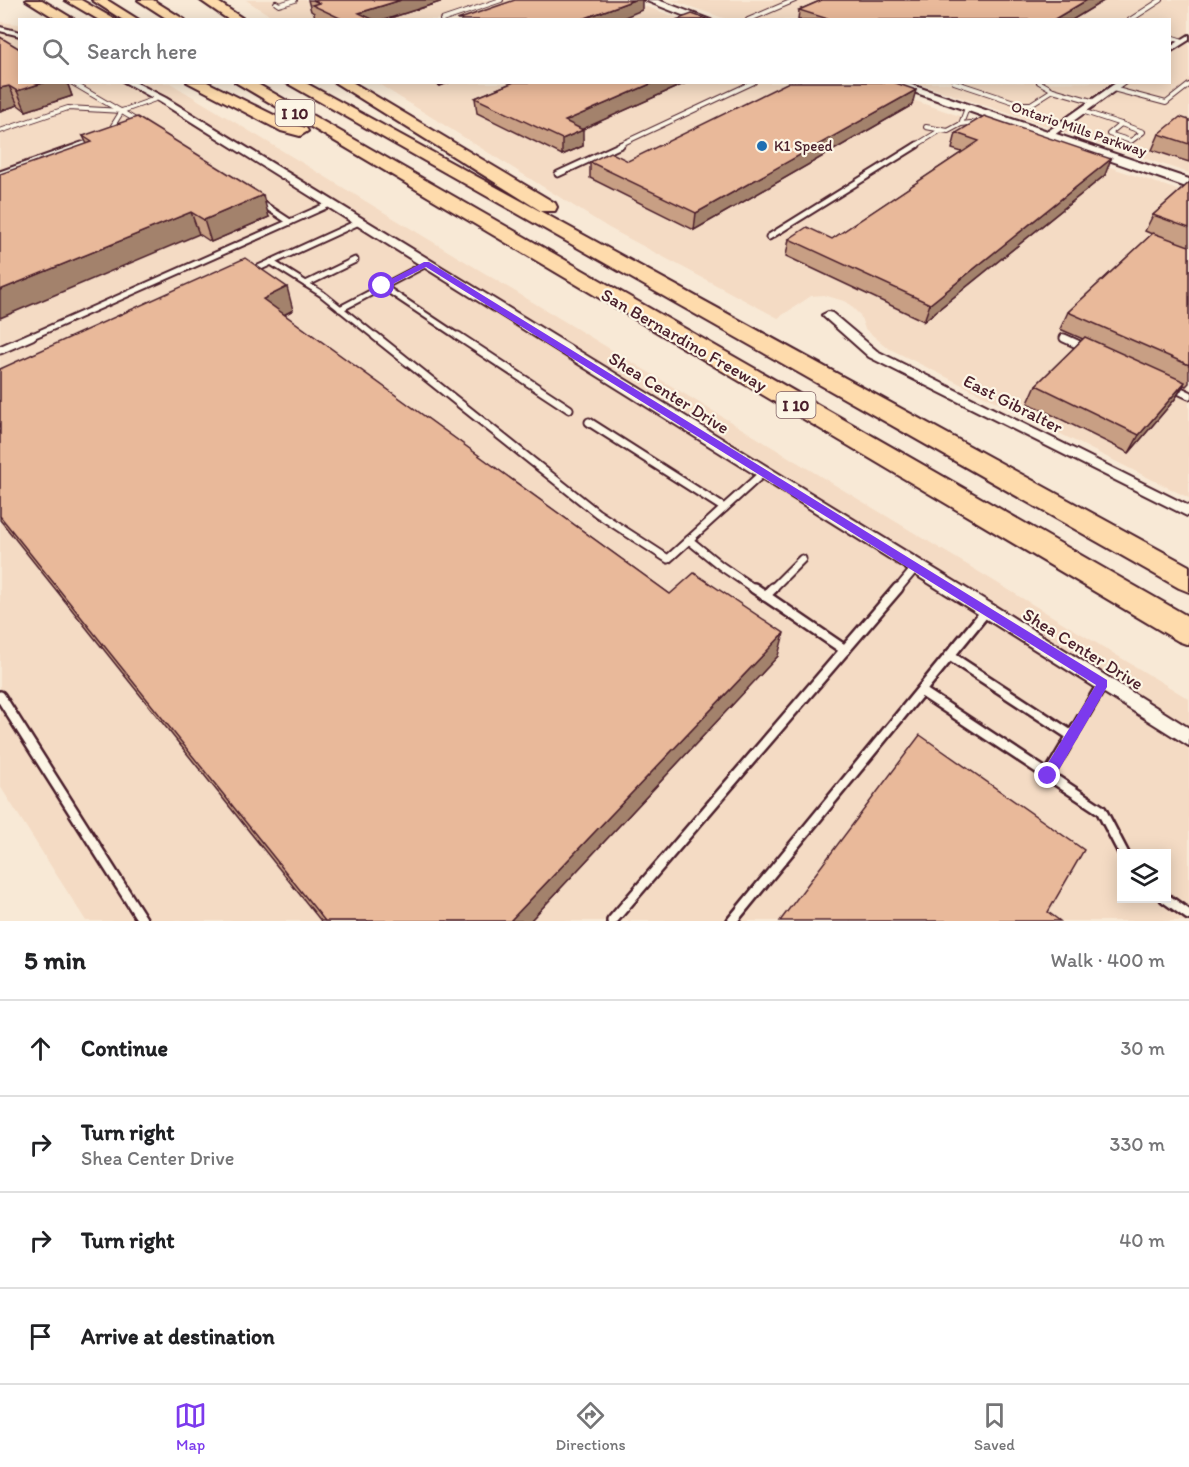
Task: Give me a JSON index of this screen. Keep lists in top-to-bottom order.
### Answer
{
  "streets": {
    "highway": ["I 10", "San Bernardino Freeway"],
    "main road": ["Ontario Mills Parkway"],
    "street": ["Shea Center Drive", "East Gibralter"]
  },
  "places": ["K1 Speed"],
  "page": {
    "search": "Search here",
    "heading": ["5 min", "Walk · 400 m"],
    "list": [
      ["Continue", "30 m"],
      ["Turn right", "Shea Center Drive", "330 m"],
      ["Turn right", "40 m"],
      "Arrive at destination"
    ],
    "nav": ["Map", "Directions", "Saved"]
  }
}
